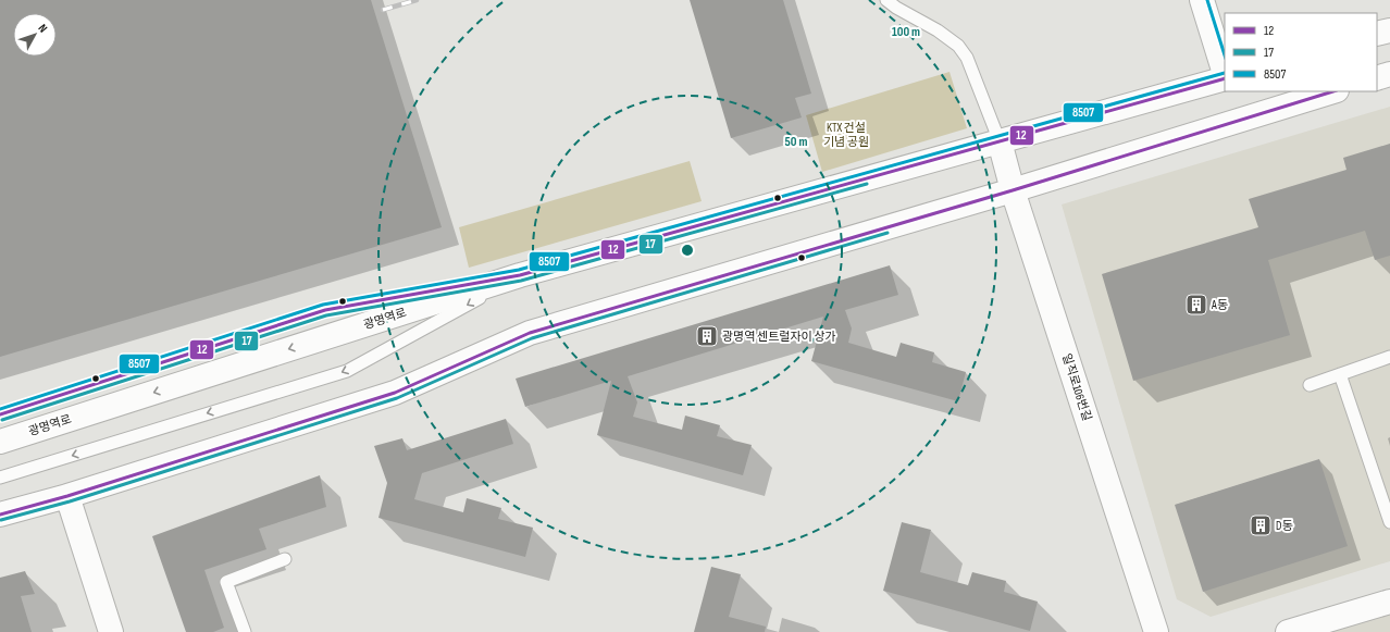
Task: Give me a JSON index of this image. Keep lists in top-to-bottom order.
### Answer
{
  "streets": {
    "street": ["광명역로", "일직로106번길"]
  },
  "crossings": [
    ["광명역로", "일직로106번길"]
  ],
  "parks": ["KTX 건설 기념 공원"],
  "places": {
    "building": ["A동", "광명역 센트럴자이 상가", "D동"]
  },
  "lines": ["transit line 8507", "transit line 12", "transit line 17"],
  "legend": ["12", "17", "8507"],
  "north": "top right",
  "rings": ["100 m", "50 m"]
}
